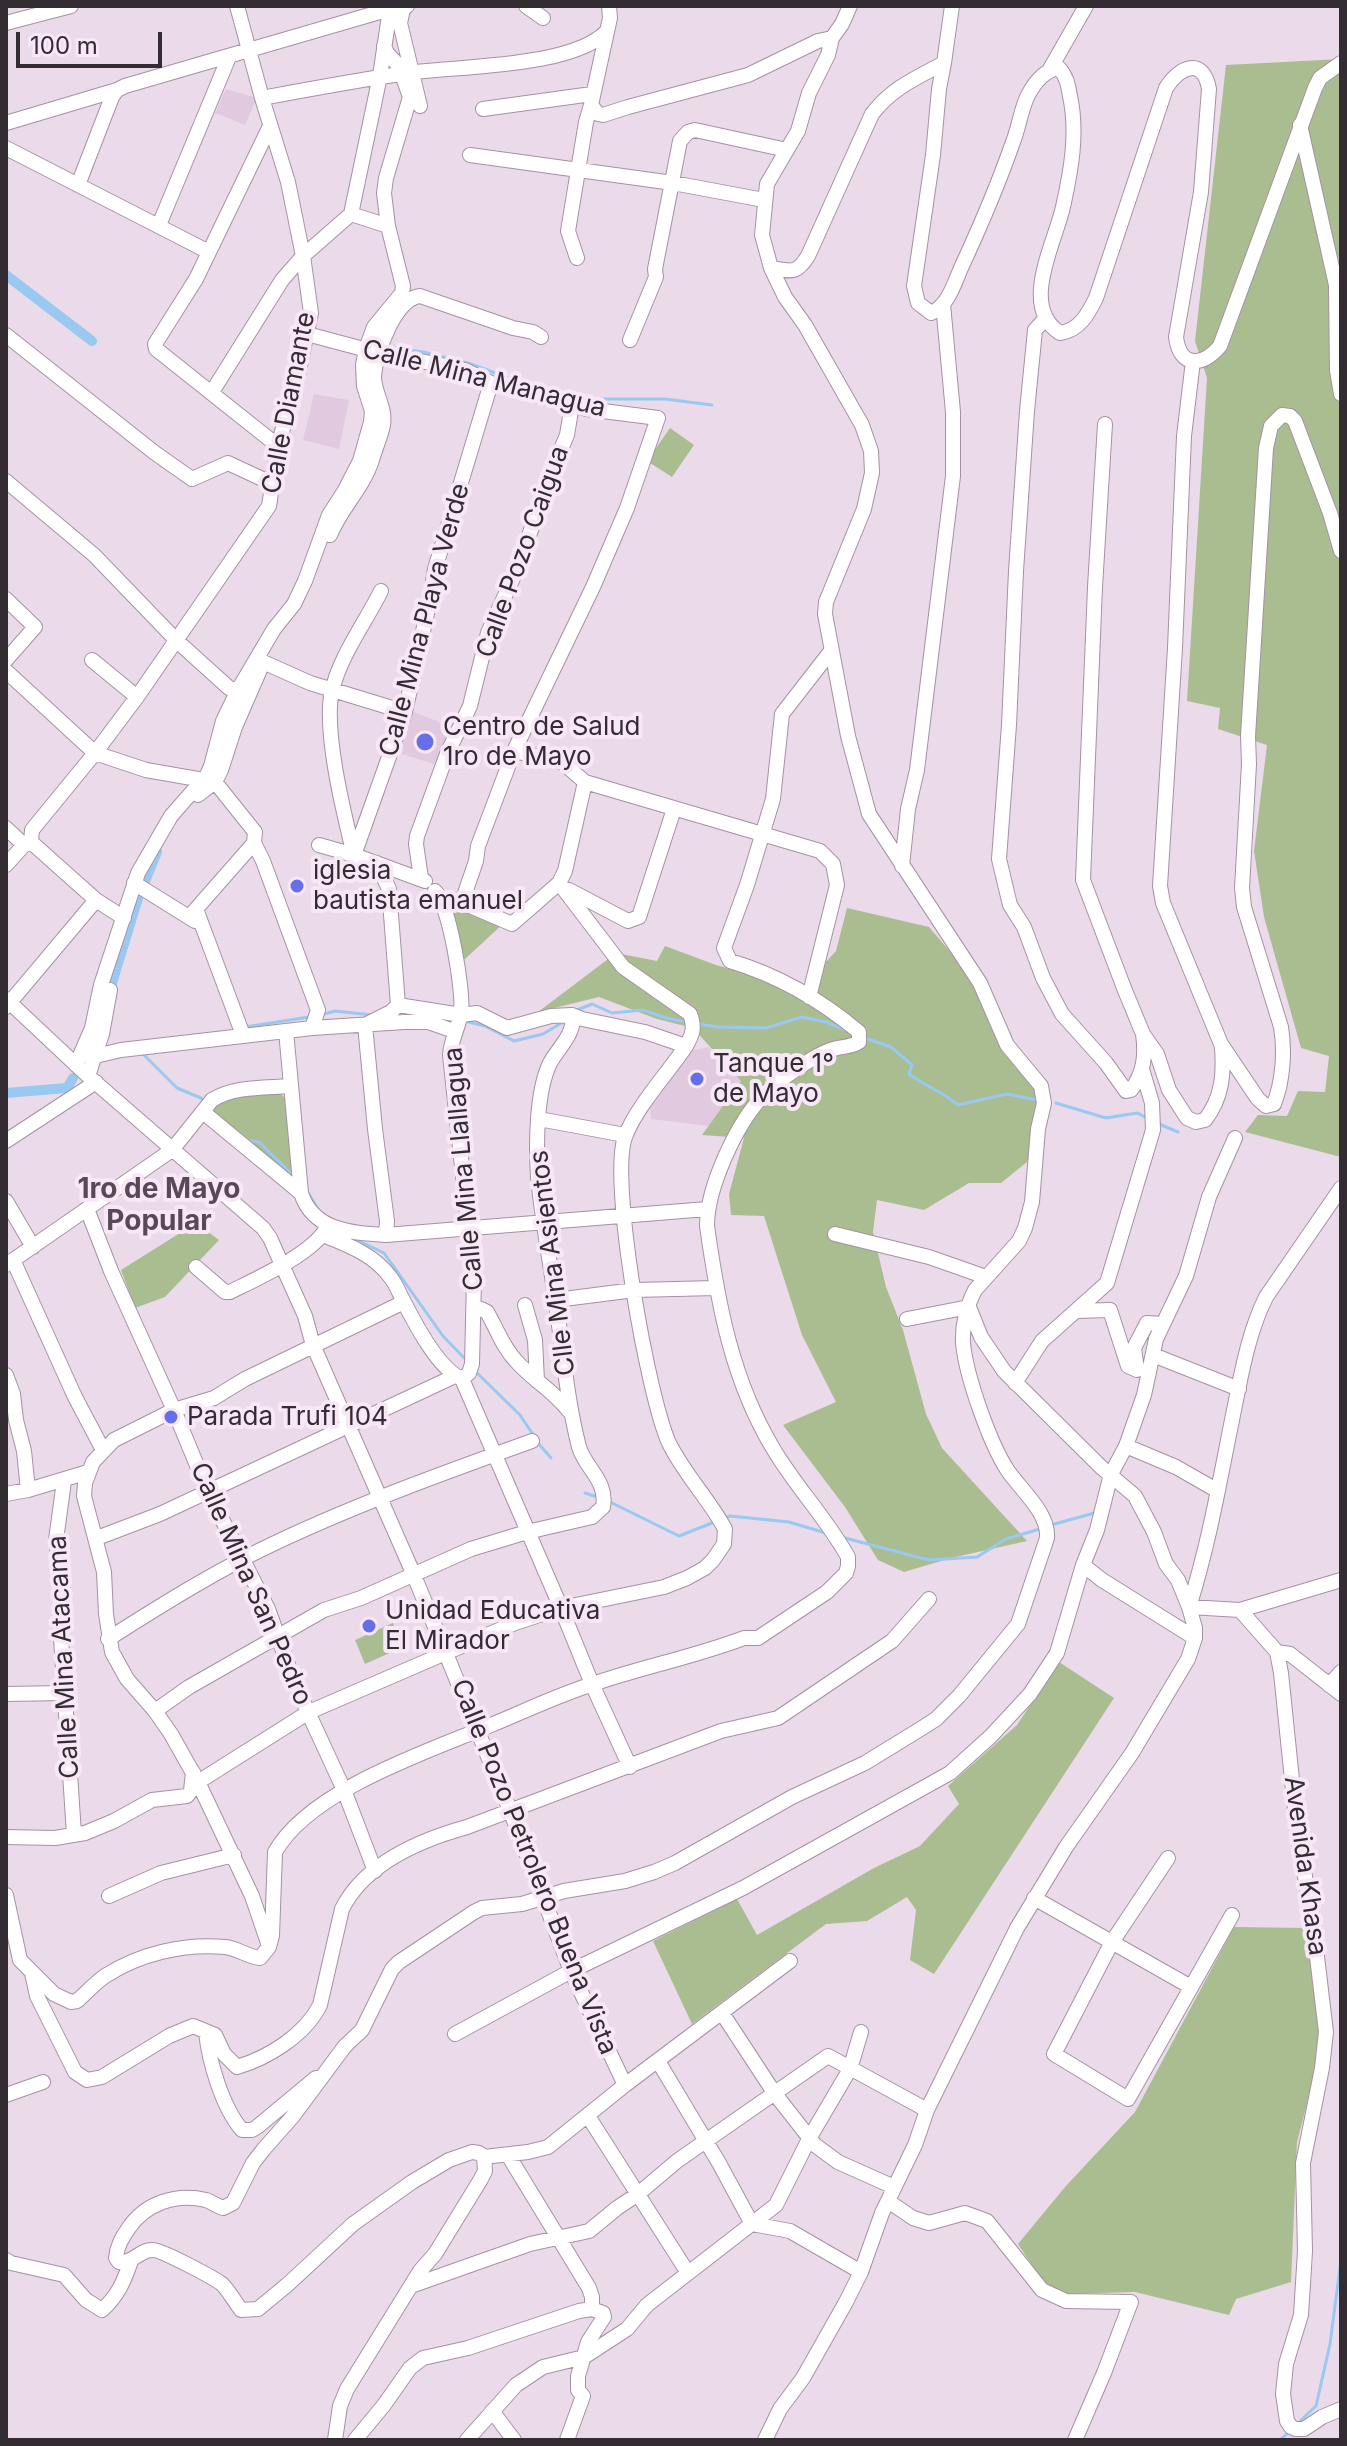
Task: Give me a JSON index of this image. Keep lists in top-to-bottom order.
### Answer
{
  "streets": {
    "street": [
      "Calle Mina Managua",
      "Calle Diamante",
      "Calle Pozo Caigua",
      "Calle Mina Playa Verde",
      "Calle Mina Llallagua",
      "Clle Mina Asientos",
      "Calle Mina San Pedro",
      "Calle Mina Atacama",
      "Avenida Khasa",
      "Calle Pozo Petrolero Buena Vista"
    ]
  },
  "crossings": [
    ["Calle Mina Managua", "Calle Diamante"],
    ["Calle Mina Managua", "Calle Pozo Caigua"],
    ["Calle Mina Managua", "Calle Mina Playa Verde"]
  ],
  "districts": ["1ro de Mayo Popular"],
  "places": [
    "Centro de Salud 1ro de Mayo",
    "iglesia bautista emanuel",
    "Tanque 1° de Mayo",
    "Parada Trufi 104",
    "Unidad Educativa El Mirador"
  ],
  "scale_bar": "100 m"
}
